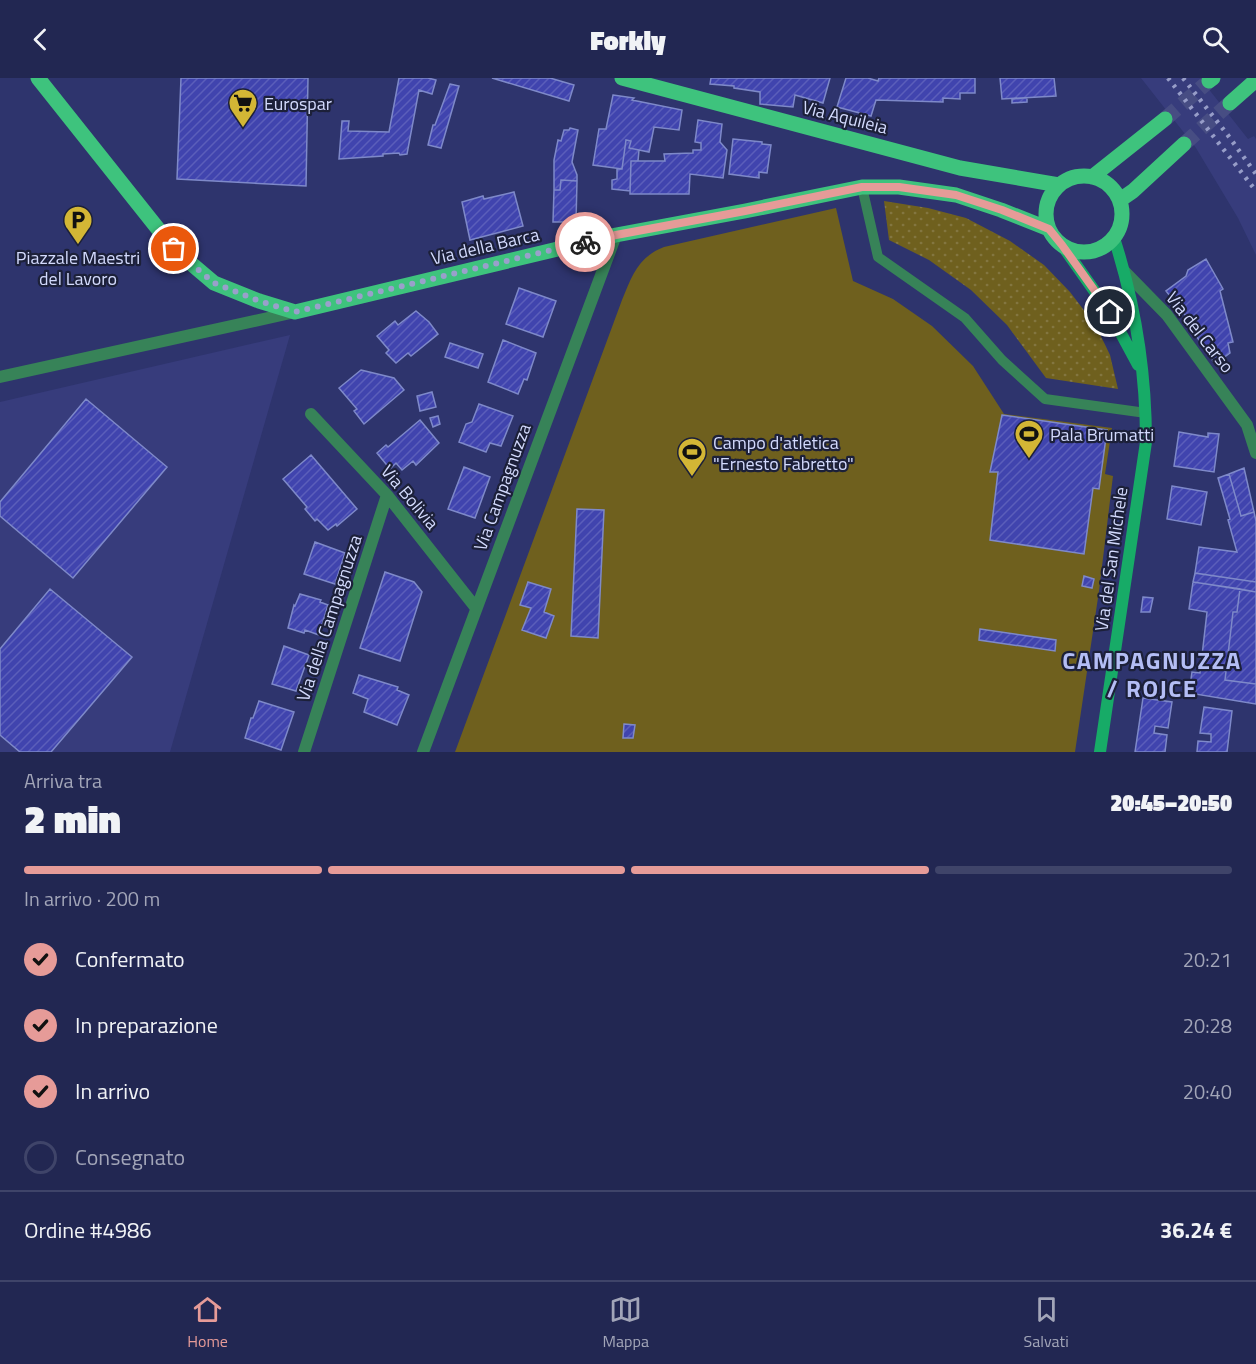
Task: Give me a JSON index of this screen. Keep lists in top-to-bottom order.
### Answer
{
  "streets": {
    "main road": ["Via Aquileia", "Via della Barca", "Via del San Michele"],
    "street": [
      "Via del Carso",
      "Via Campagnuzza",
      "Via Bolivia",
      "Via della Campagnuzza"
    ]
  },
  "crossings": [
    ["Via Aquileia", "Via della Barca"],
    ["Via Aquileia", "Via del San Michele"],
    ["Via della Barca", "Via Campagnuzza"],
    ["Via della Barca", "Via del San Michele"],
    ["Via del Carso", "Via del San Michele"],
    ["Via Campagnuzza", "Via Bolivia"],
    ["Via Bolivia", "Via della Campagnuzza"]
  ],
  "districts": ["CAMPAGNUZZA / ROJCE"],
  "places": {
    "supermarket": ["Eurospar"],
    "parking": ["Piazzale Maestri del Lavoro"],
    "sports": ["Pala Brumatti", "Campo d'atletica \"Ernesto Fabretto\""]
  },
  "page": {
    "header": "Forkly",
    "heading": ["2 min", "Arriva tra", "20:45–20:50"],
    "panel": ["Ordine #4986", "36.24 €"],
    "bar": "In arrivo · 200 m",
    "list": [
      ["Confermato", "20:21"],
      ["In preparazione", "20:28"],
      ["In arrivo", "20:40"],
      "Consegnato"
    ],
    "tabs": ["Home", "Mappa", "Salvati"]
  }
}
